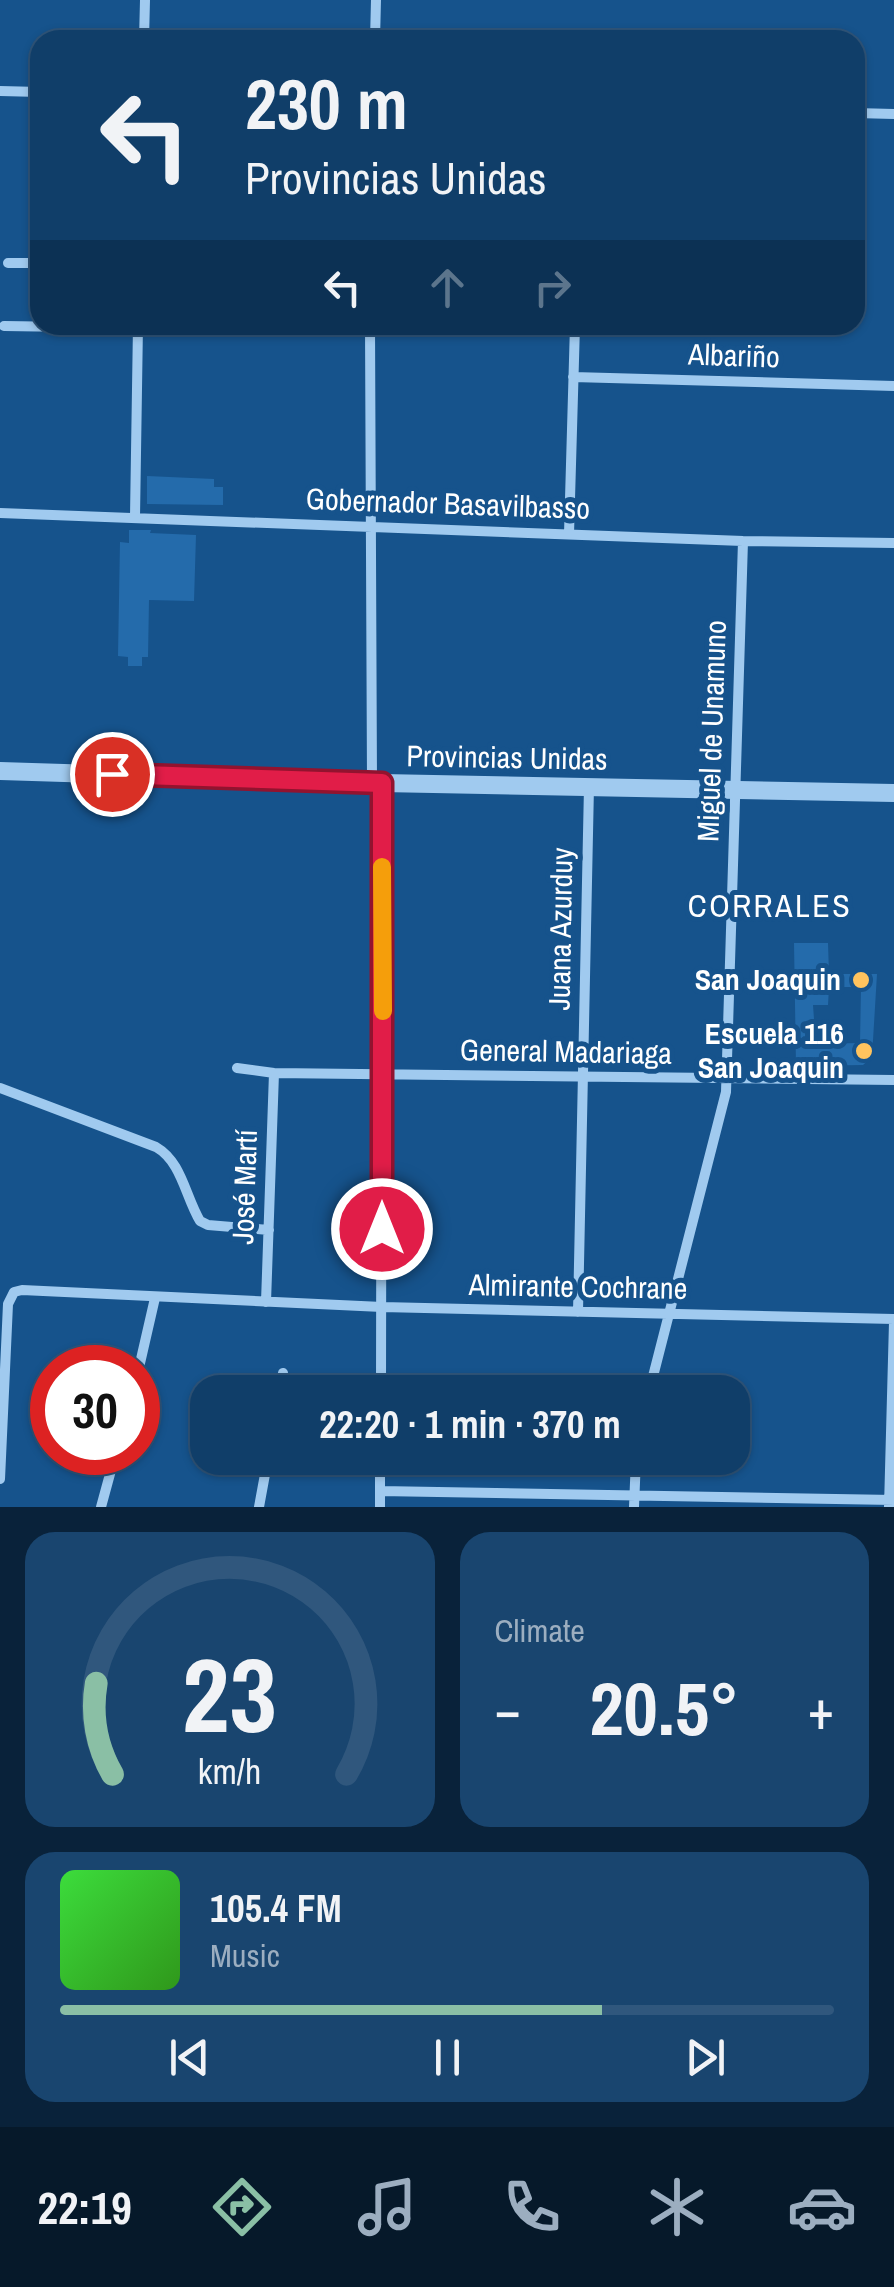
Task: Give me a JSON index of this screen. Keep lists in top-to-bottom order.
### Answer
{
  "streets": {
    "street": [
      "Albariño",
      "Gobernador Basavilbasso",
      "Miguel de Unamuno",
      "Provincias Unidas",
      "Juana Azurduy",
      "General Madariaga",
      "José Martí",
      "Almirante Cochrane"
    ]
  },
  "crossings": [
    ["Gobernador Basavilbasso", "Miguel de Unamuno"],
    ["Miguel de Unamuno", "Provincias Unidas"],
    ["Miguel de Unamuno", "General Madariaga"],
    ["Miguel de Unamuno", "Almirante Cochrane"],
    ["Provincias Unidas", "Juana Azurduy"],
    ["Juana Azurduy", "General Madariaga"],
    ["Juana Azurduy", "Almirante Cochrane"],
    ["General Madariaga", "José Martí"],
    ["José Martí", "Almirante Cochrane"]
  ],
  "districts": ["CORRALES"],
  "places": ["San Joaquin", "Escuela 116 San Joaquin"],
  "page": {
    "turn": ["230 m", "Provincias Unidas"],
    "limit": "30",
    "trip": "22:20 · 1 min · 370 m",
    "tile": "Climate",
    "heat": ["−", "20.5°", "+"],
    "song": ["105.4 FM", "Music"],
    "tabs": "22:19",
    "gauge": ["23", "km/h"]
  }
}
